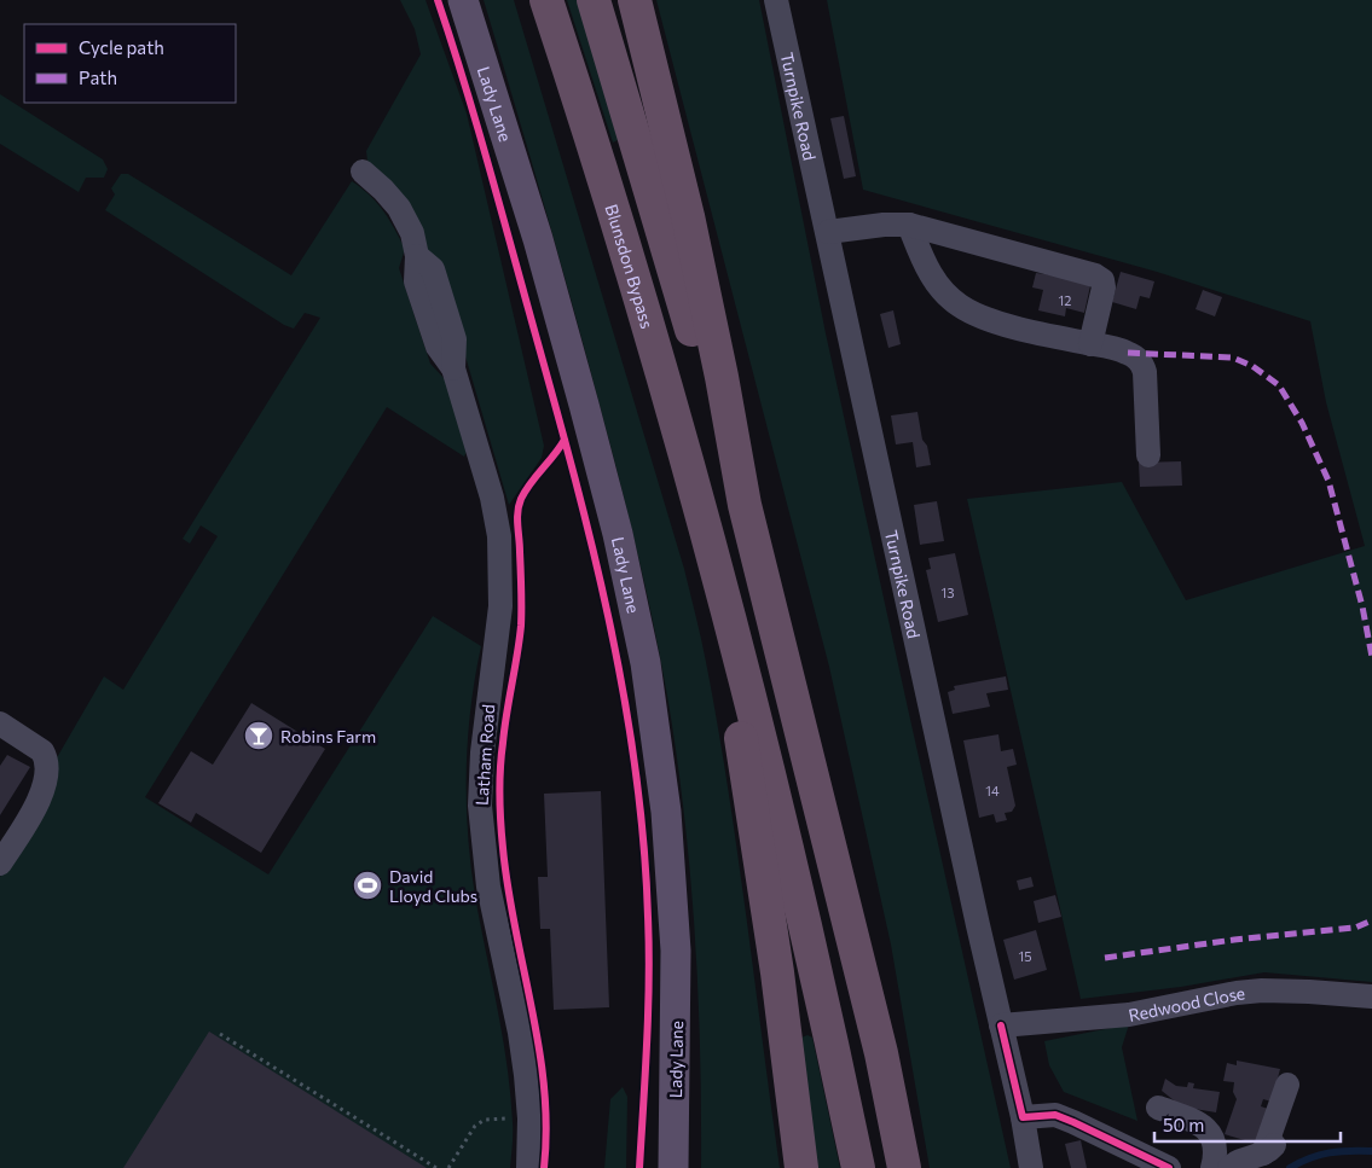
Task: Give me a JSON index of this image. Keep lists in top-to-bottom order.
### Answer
{
  "streets": {
    "highway": ["Blunsdon Bypass"],
    "main road": ["Lady Lane"],
    "street": ["Turnpike Road", "Latham Road", "Redwood Close"]
  },
  "crossings": [
    ["Turnpike Road", "Redwood Close"]
  ],
  "places": {
    "bar": ["Robins Farm"],
    "sports": ["David Lloyd Clubs"]
  },
  "house_numbers": [
    "12",
    "13",
    "14",
    "15"
  ],
  "legend": ["Cycle path", "Path"],
  "scale_bar": "50 m"
}
